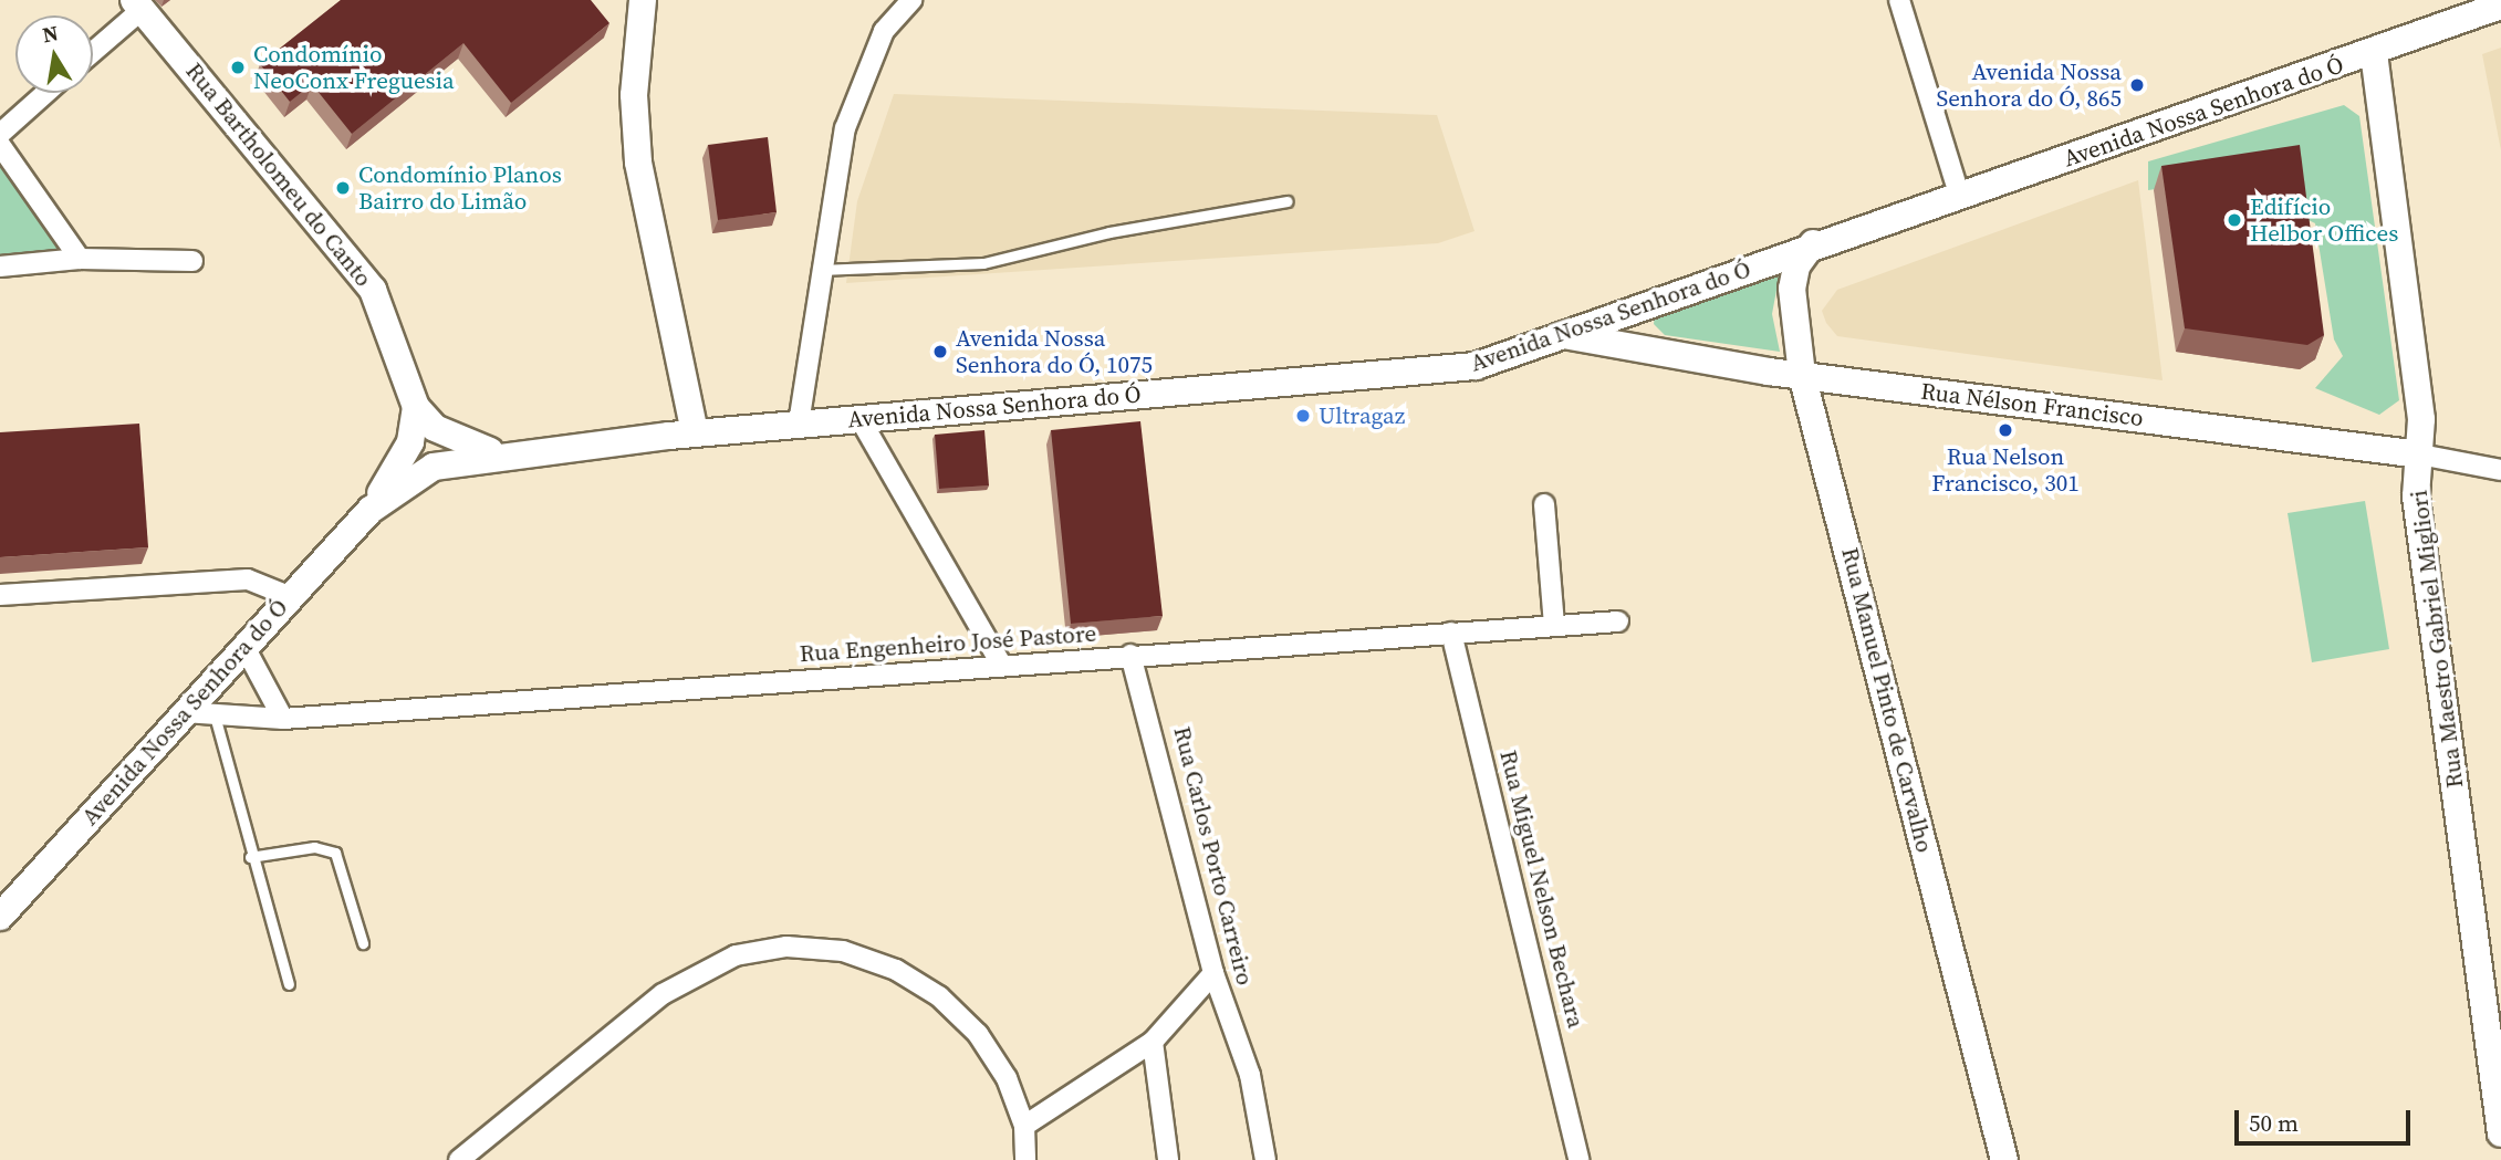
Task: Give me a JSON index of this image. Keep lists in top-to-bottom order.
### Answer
{
  "streets": {
    "main road": [
      "Avenida Nossa Senhora do Ó",
      "Rua Bartholomeu do Canto",
      "Rua Nélson Francisco",
      "Rua Maestro Gabriel Migliori",
      "Rua Manuel Pinto de Carvalho"
    ],
    "street": ["Rua Engenheiro José Pastore", "Rua Carlos Porto Carreiro", "Rua Miguel Nelson Bechara"]
  },
  "crossings": [
    ["Avenida Nossa Senhora do Ó", "Rua Bartholomeu do Canto"],
    ["Avenida Nossa Senhora do Ó", "Rua Nélson Francisco"],
    ["Avenida Nossa Senhora do Ó", "Rua Maestro Gabriel Migliori"],
    ["Avenida Nossa Senhora do Ó", "Rua Engenheiro José Pastore"],
    ["Avenida Nossa Senhora do Ó", "Rua Manuel Pinto de Carvalho"],
    ["Rua Nélson Francisco", "Rua Maestro Gabriel Migliori"],
    ["Rua Nélson Francisco", "Rua Manuel Pinto de Carvalho"],
    ["Rua Engenheiro José Pastore", "Rua Carlos Porto Carreiro"],
    ["Rua Engenheiro José Pastore", "Rua Miguel Nelson Bechara"]
  ],
  "places": [
    "Condomínio NeoConx Freguesia",
    "Avenida Nossa Senhora do Ó, 865",
    "Condomínio Planos Bairro do Limão",
    "Edifício Helbor Offices",
    "Avenida Nossa Senhora do Ó, 1075",
    "Ultragaz",
    "Rua Nelson Francisco, 301"
  ],
  "scale_bar": "50 m",
  "north": "top"
}
